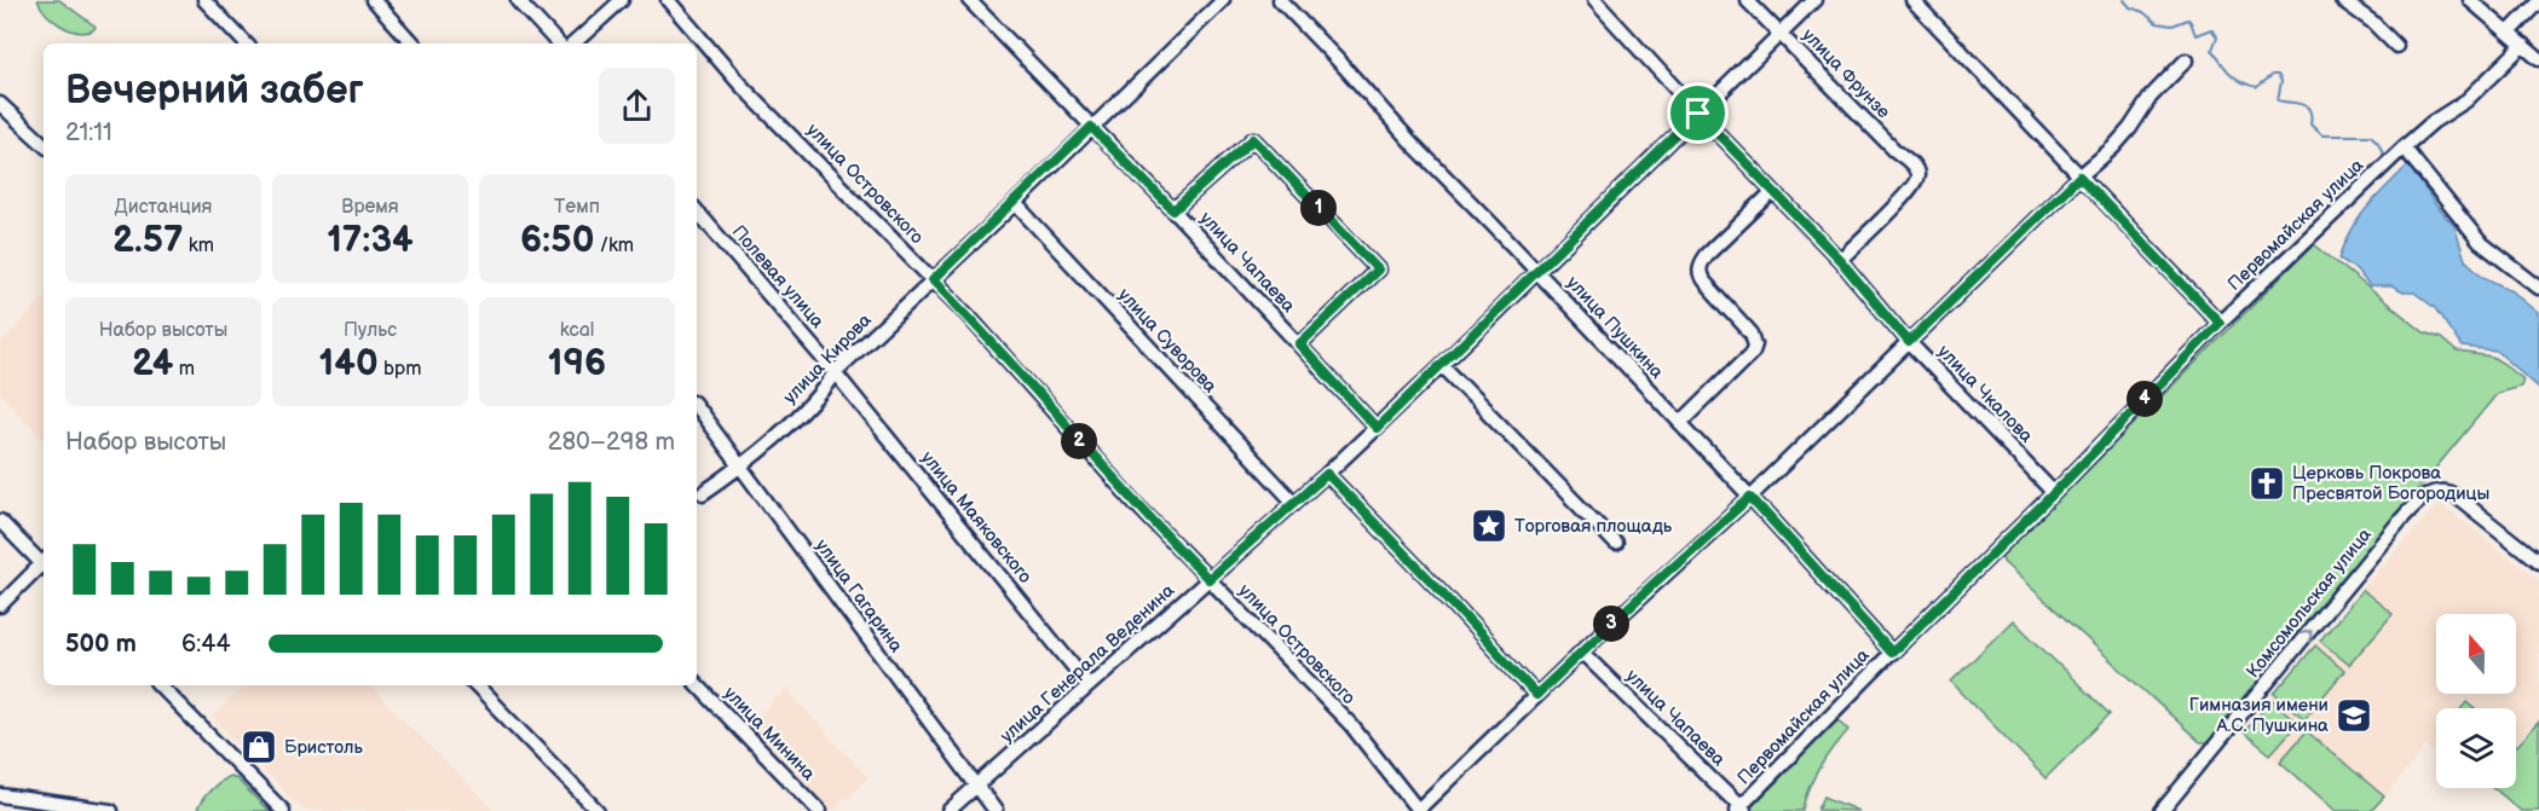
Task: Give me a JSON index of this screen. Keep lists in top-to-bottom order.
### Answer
{
  "streets": {
    "street": [
      "улица Фрунзе",
      "улица Островского",
      "Первомайская улица",
      "улица Чапаева",
      "Полевая улица",
      "улица Пушкина",
      "улица Суворова",
      "улица Кирова",
      "улица Чкалова",
      "улица Маяковского",
      "улица Гагарина",
      "Комсомольская улица",
      "улица Генерала Веденина",
      "улица Минина"
    ]
  },
  "crossings": [
    ["улица Фрунзе", "улица Чкалова"],
    ["улица Фрунзе", "улица Генерала Веденина"],
    ["улица Островского", "улица Кирова"],
    ["улица Островского", "улица Генерала Веденина"],
    ["Первомайская улица", "улица Чапаева"],
    ["Первомайская улица", "улица Пушкина"],
    ["Первомайская улица", "улица Чкалова"],
    ["улица Чапаева", "улица Кирова"],
    ["улица Чапаева", "улица Генерала Веденина"],
    ["Полевая улица", "улица Кирова"],
    ["Полевая улица", "улица Маяковского"],
    ["улица Пушкина", "улица Генерала Веденина"],
    ["улица Суворова", "улица Кирова"],
    ["улица Суворова", "улица Генерала Веденина"],
    ["улица Кирова", "улица Маяковского"],
    ["улица Кирова", "улица Гагарина"],
    ["улица Чкалова", "улица Генерала Веденина"],
    ["улица Маяковского", "улица Генерала Веденина"],
    ["улица Гагарина", "улица Генерала Веденина"]
  ],
  "one_way": ["Комсомольская улица"],
  "places": {
    "church": ["Церковь Покрова Пресвятой Богородицы"],
    "place": ["Торговая площадь"],
    "school or university": ["Гимназия имени А.С. Пушкина"],
    "shop": ["Бристоль"]
  },
  "north": "top",
  "page": {
    "heading": ["Вечерний забег", "21:11"],
    "stats": [
      ["Дистанция", "2.57 km"],
      ["Время", "17:34"],
      ["Темп", "6:50 /km"],
      ["Набор высоты", "24 m"],
      ["Пульс", "140 bpm"],
      ["kcal", "196"]
    ],
    "pins": [
      "1",
      "4",
      "2",
      "3"
    ],
    "chart": ["Набор высоты", "280–298 m"],
    "list": [
      {
        "name": "500 m",
        "note": "6:44"
      }
    ]
  }
}
